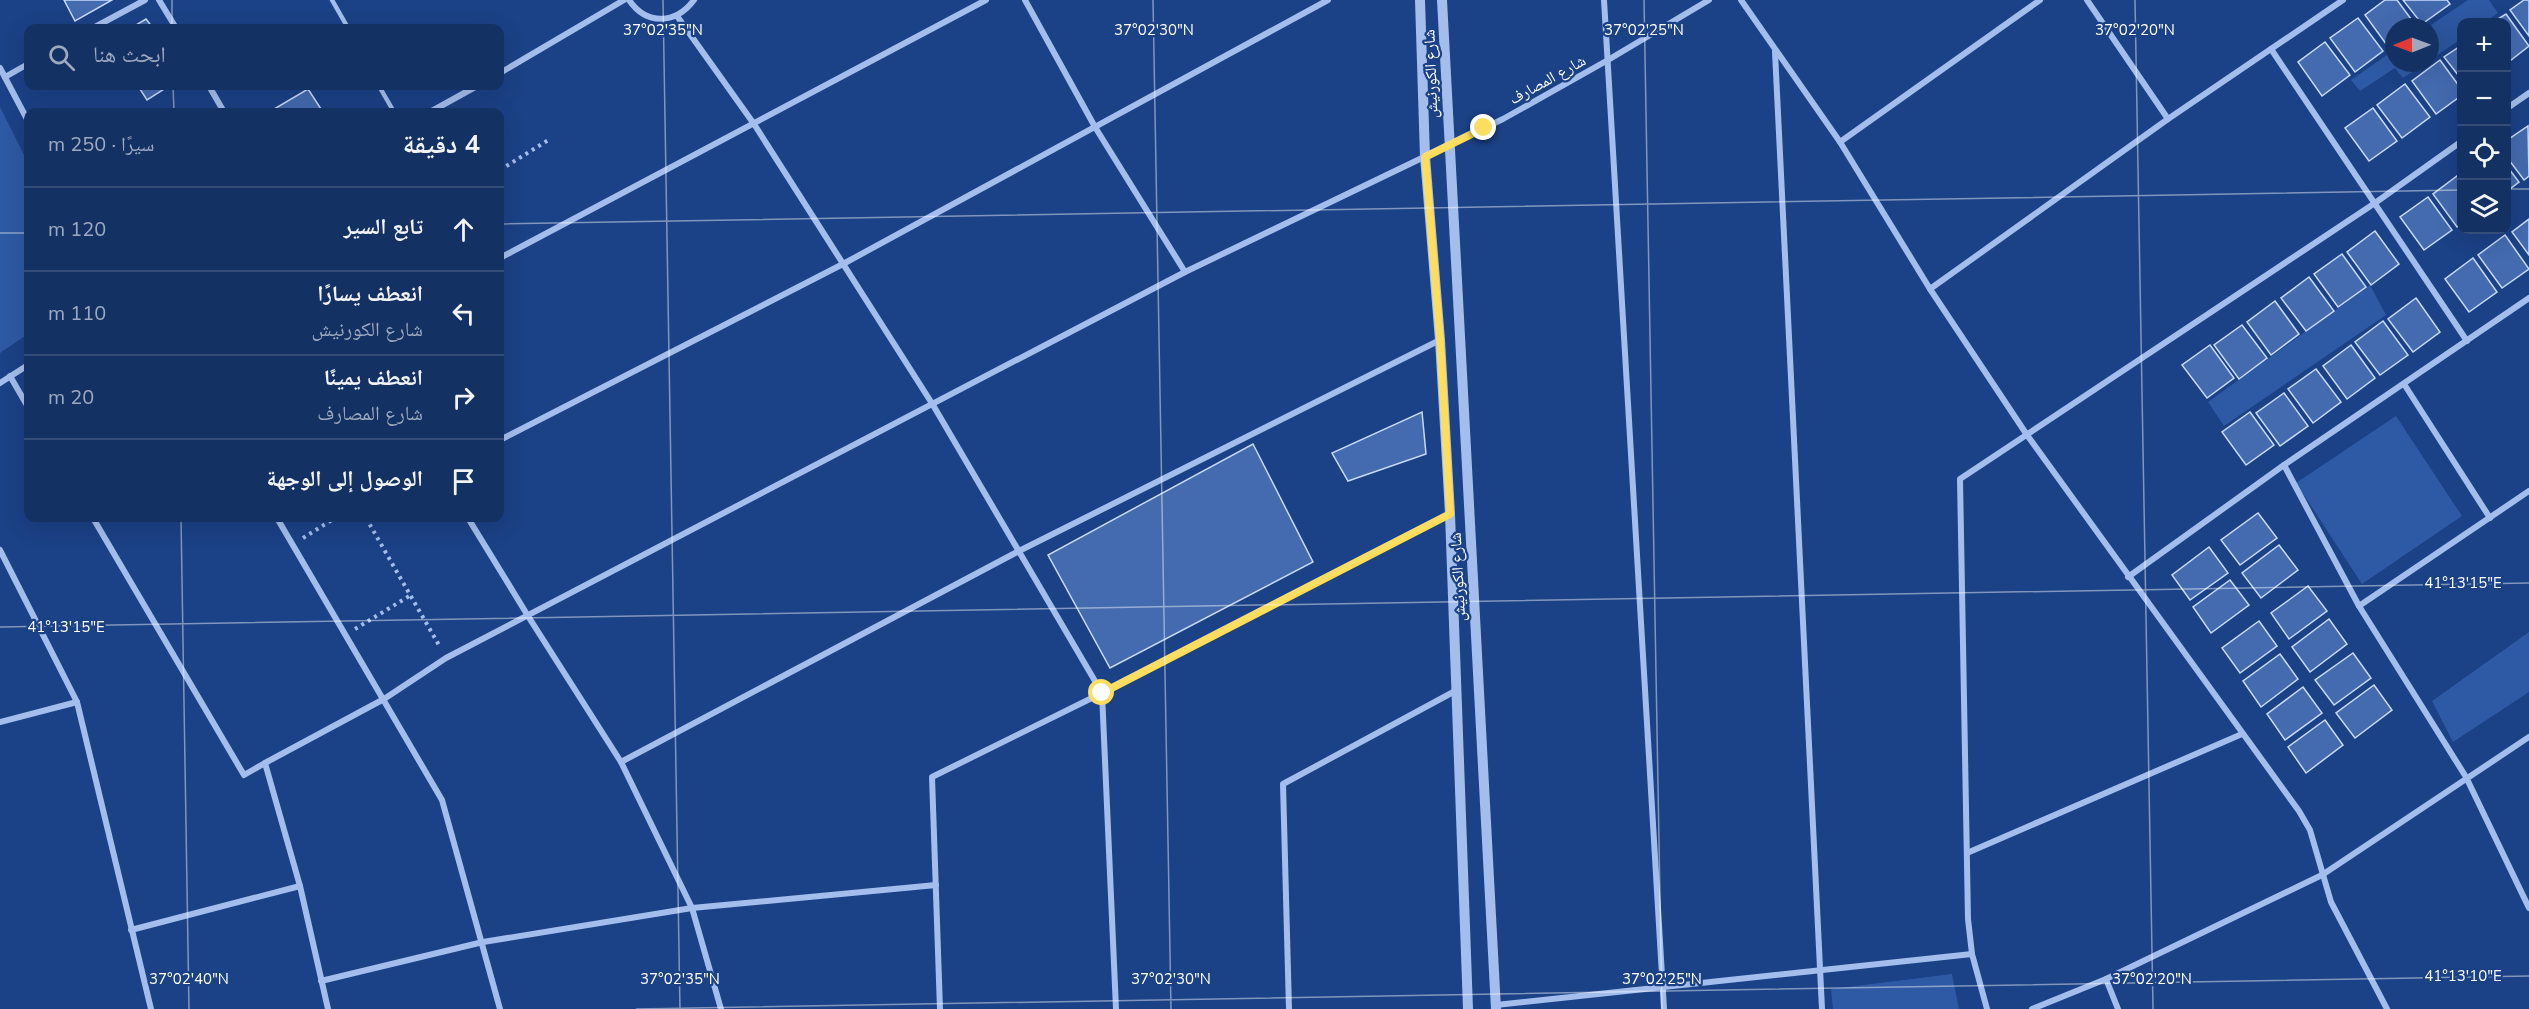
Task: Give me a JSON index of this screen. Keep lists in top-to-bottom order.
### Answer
{
  "streets": {
    "street": ["شارع الكورنيش", "شارع المصارف"]
  },
  "crossings": [
    ["شارع الكورنيش", "شارع المصارف"]
  ],
  "north": "left",
  "page": {
    "map_buttons": ["+", "−"],
    "search": "ابحث هنا",
    "heading": ["4 دقيقة", "سيرًا · 250 m"],
    "list": [
      ["تابع السير", "120 m"],
      ["انعطف يسارًا", "شارع الكورنيش", "110 m"],
      ["انعطف يمينًا", "شارع المصارف", "20 m"],
      "الوصول إلى الوجهة"
    ]
  },
  "coordinates": [
    "37°02'35\"N",
    "37°02'30\"N",
    "37°02'25\"N",
    "37°02'20\"N",
    "41°13'15\"E",
    "41°13'10\"E",
    "37°02'40\"N"
  ]
}
